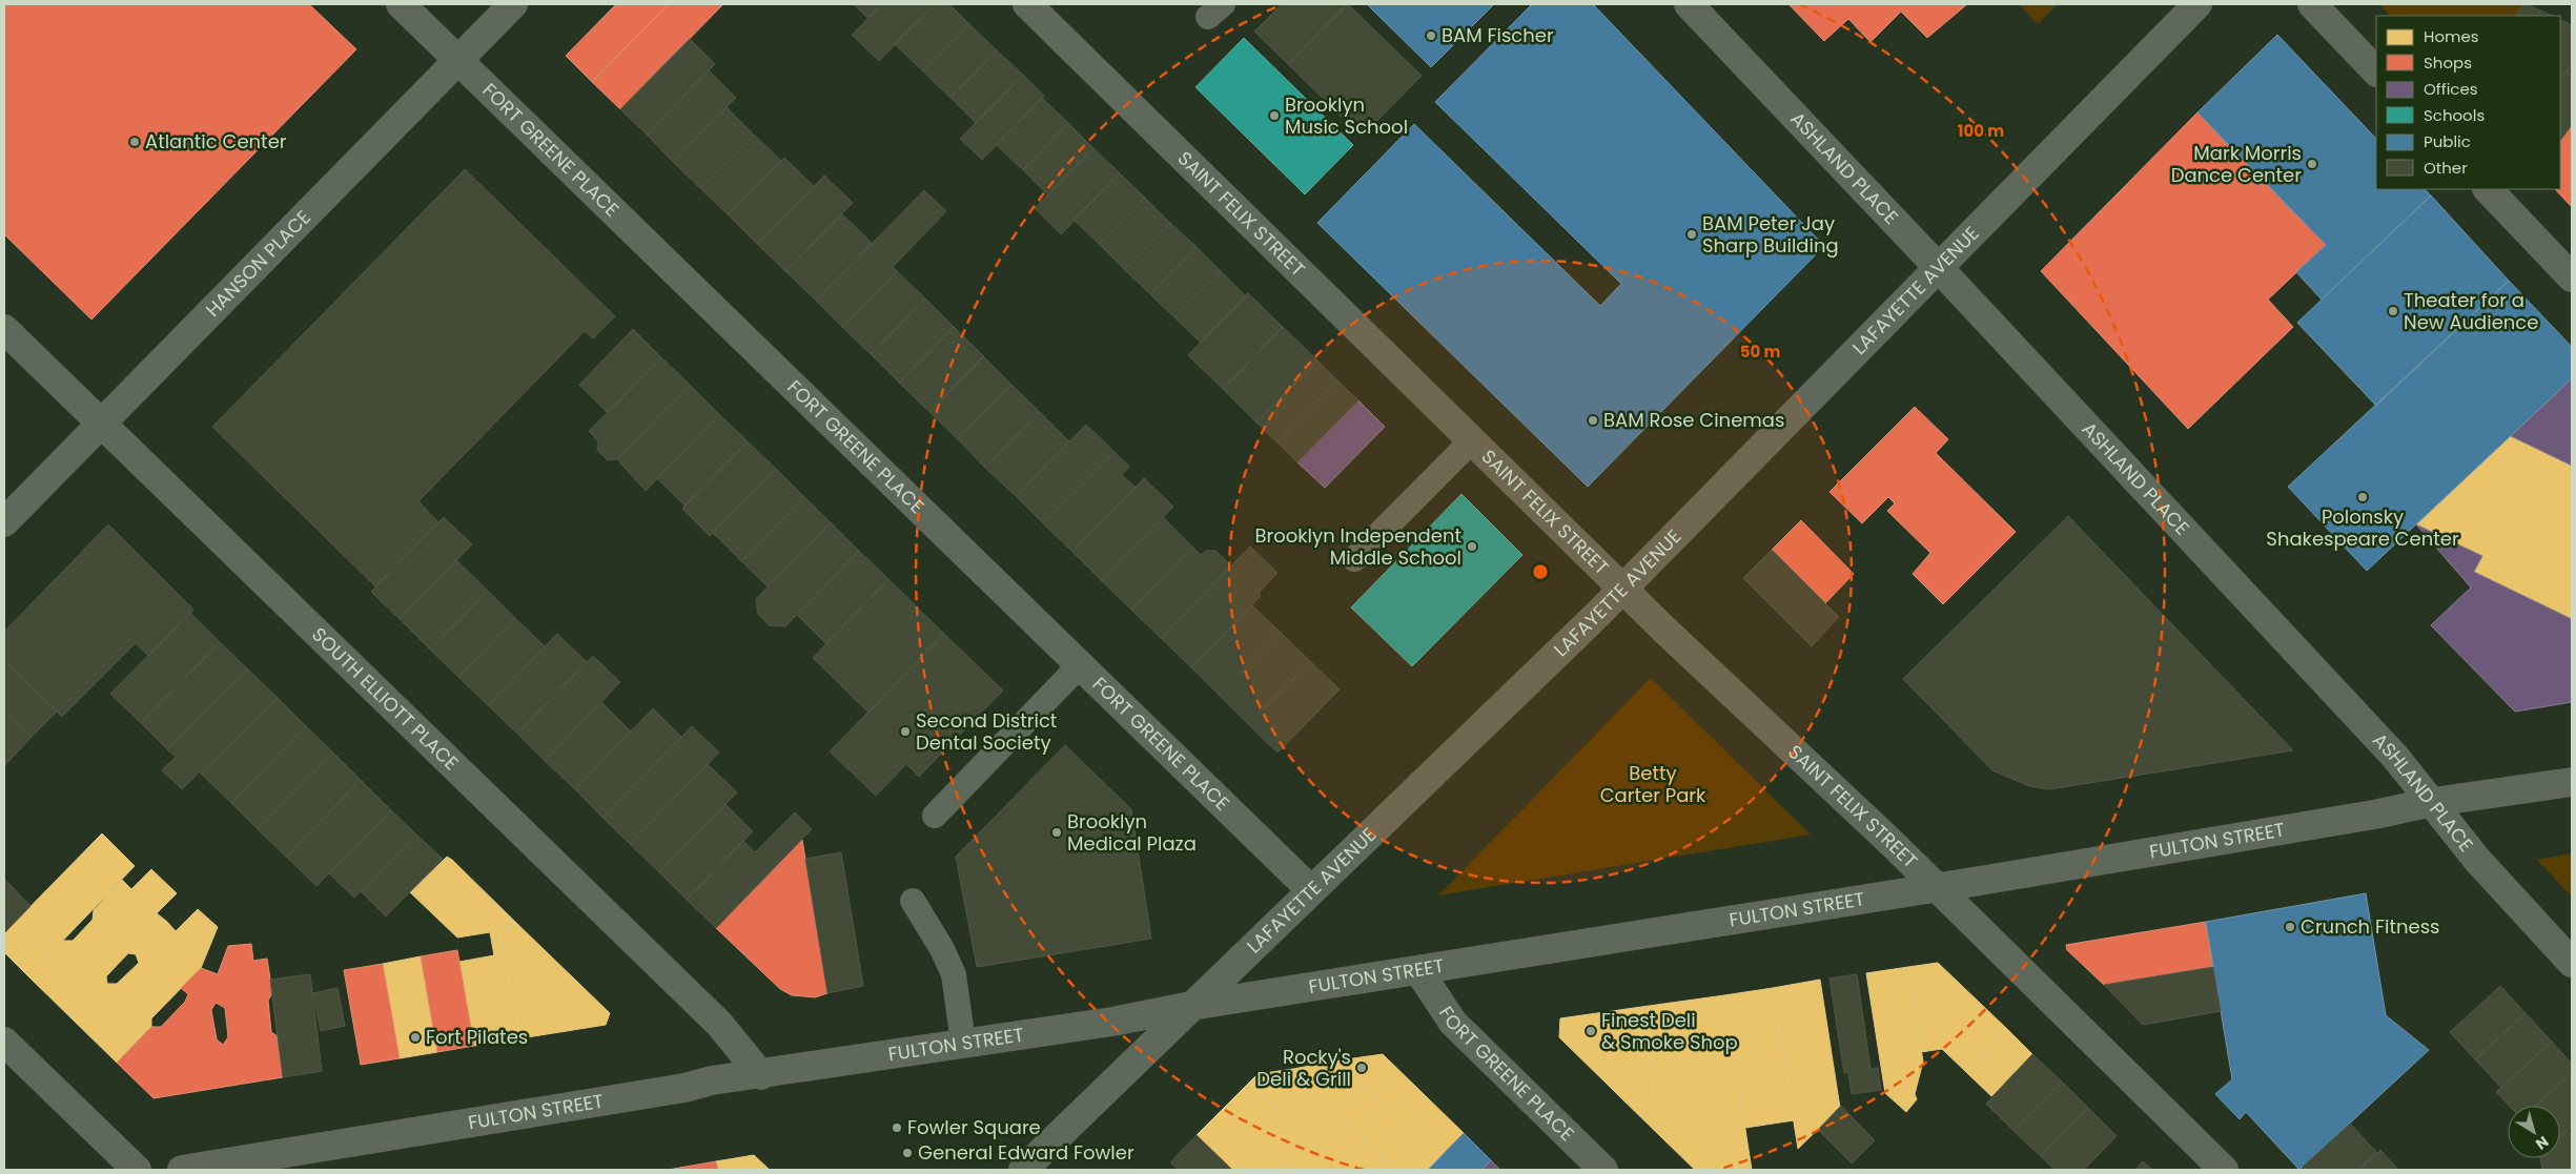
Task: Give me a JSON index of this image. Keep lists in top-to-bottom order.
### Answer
{
  "streets": {
    "street": [
      "FORT GREENE PLACE",
      "ASHLAND PLACE",
      "SAINT FELIX STREET",
      "HANSON PLACE",
      "LAFAYETTE AVENUE",
      "SOUTH ELLIOTT PLACE",
      "FULTON STREET"
    ]
  },
  "crossings": [
    ["FORT GREENE PLACE", "HANSON PLACE"],
    ["FORT GREENE PLACE", "LAFAYETTE AVENUE"],
    ["FORT GREENE PLACE", "FULTON STREET"],
    ["ASHLAND PLACE", "LAFAYETTE AVENUE"],
    ["ASHLAND PLACE", "FULTON STREET"],
    ["SAINT FELIX STREET", "LAFAYETTE AVENUE"],
    ["SAINT FELIX STREET", "FULTON STREET"],
    ["HANSON PLACE", "SOUTH ELLIOTT PLACE"],
    ["LAFAYETTE AVENUE", "FULTON STREET"],
    ["SOUTH ELLIOTT PLACE", "FULTON STREET"]
  ],
  "parks": ["Betty Carter Park"],
  "places": [
    "BAM Fischer",
    "Brooklyn Music School",
    "Atlantic Center",
    "Mark Morris Dance Center",
    "BAM Peter Jay Sharp Building",
    "Theater for a New Audience",
    "BAM Rose Cinemas",
    "Polonsky Shakespeare Center",
    "Brooklyn Independent Middle School",
    "Second District Dental Society",
    "Brooklyn Medical Plaza",
    "Crunch Fitness",
    "Finest Deli & Smoke Shop",
    "Fort Pilates",
    "Rocky's Deli & Grill",
    "Fowler Square",
    "General Edward Fowler"
  ],
  "legend": [
    "Homes",
    "Shops",
    "Offices",
    "Schools",
    "Public",
    "Other"
  ],
  "north": "bottom right",
  "rings": ["100 m", "50 m"]
}
